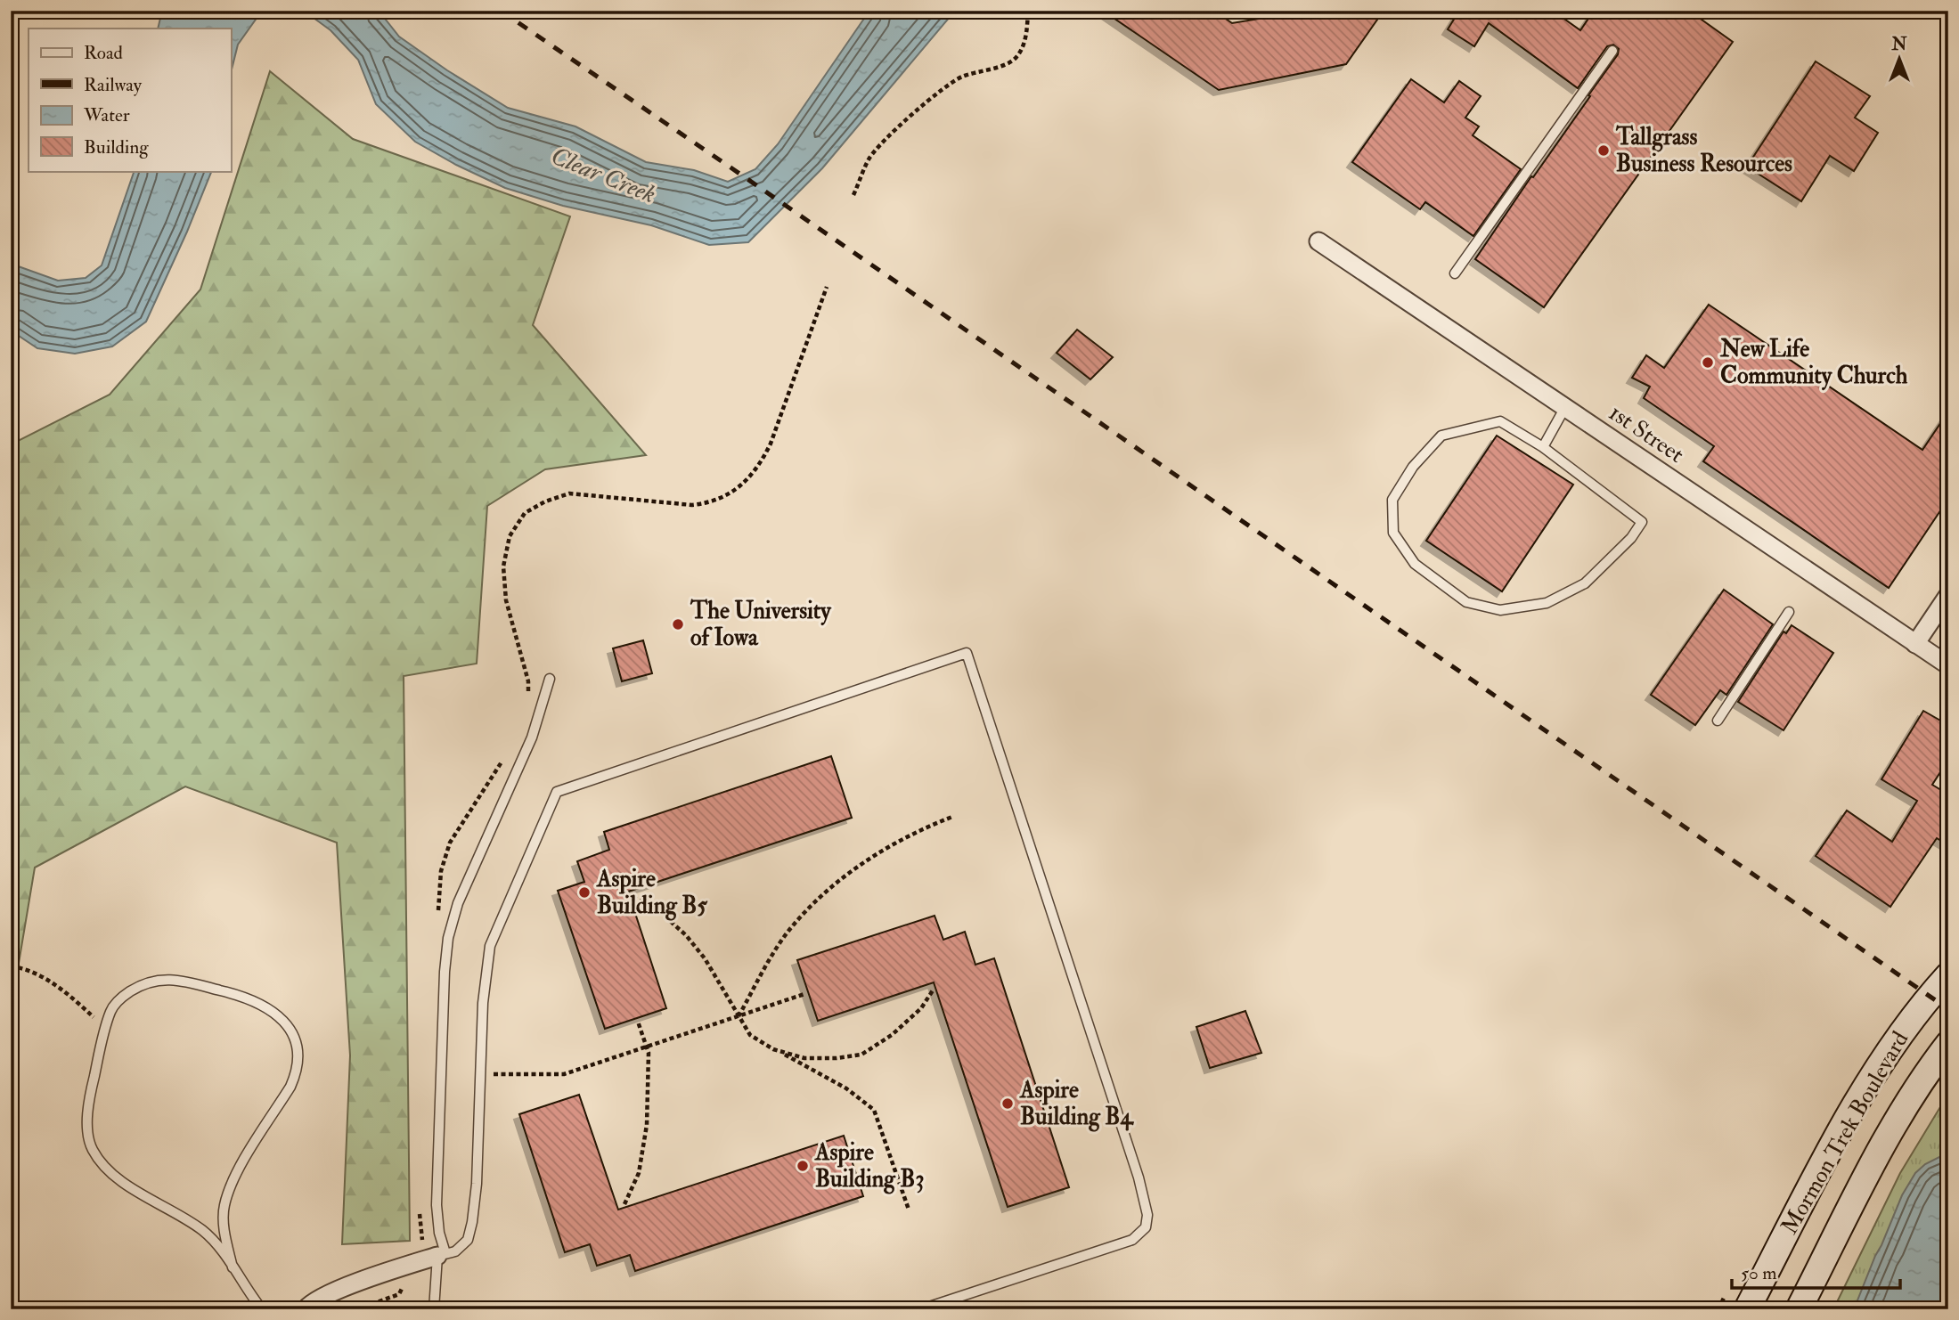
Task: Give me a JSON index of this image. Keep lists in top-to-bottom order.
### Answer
{
  "streets": {
    "main road": ["Mormon Trek Boulevard"],
    "street": ["1st Street"]
  },
  "water": ["Clear Creek"],
  "places": [
    "Tallgrass Business Resources",
    "New Life Community Church",
    "The University of Iowa",
    "Aspire Building B5",
    "Aspire Building B4",
    "Aspire Building B3"
  ],
  "legend": [
    "Road",
    "Railway",
    "Water",
    "Building"
  ],
  "scale_bar": "50 m",
  "north": "top"
}
